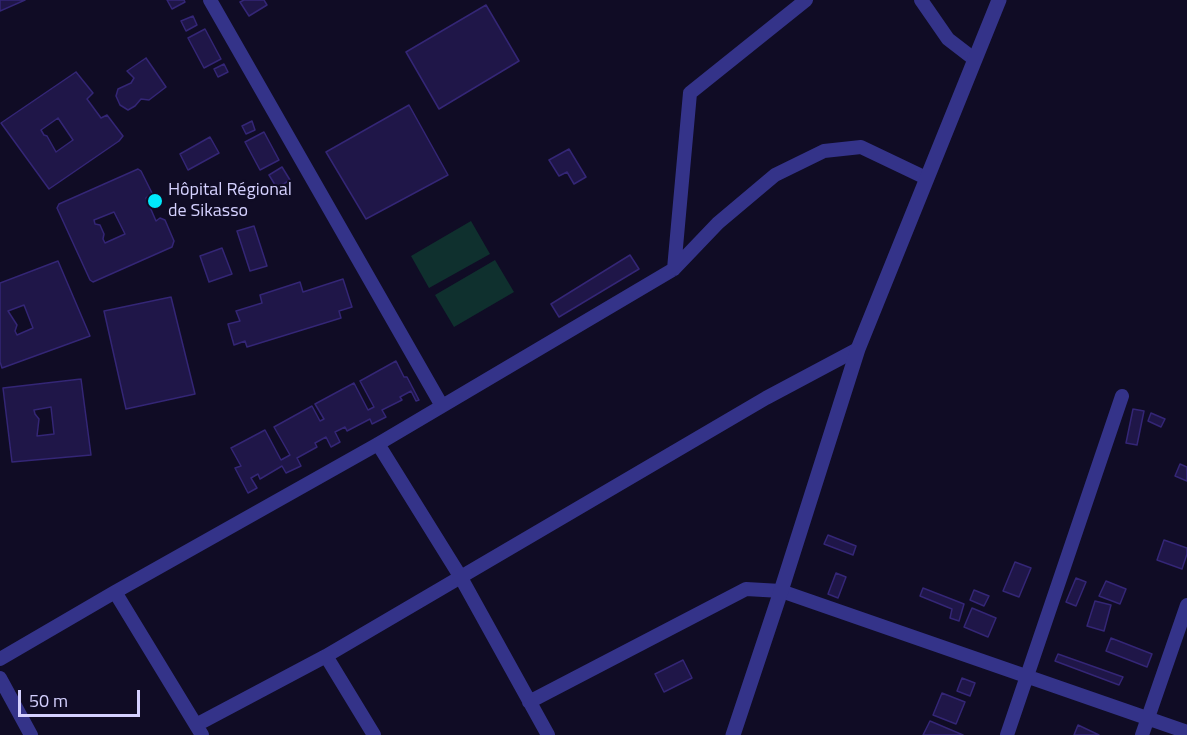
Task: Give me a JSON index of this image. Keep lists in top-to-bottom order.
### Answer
{
  "places": ["Hôpital Régional de Sikasso"],
  "scale_bar": "50 m"
}
